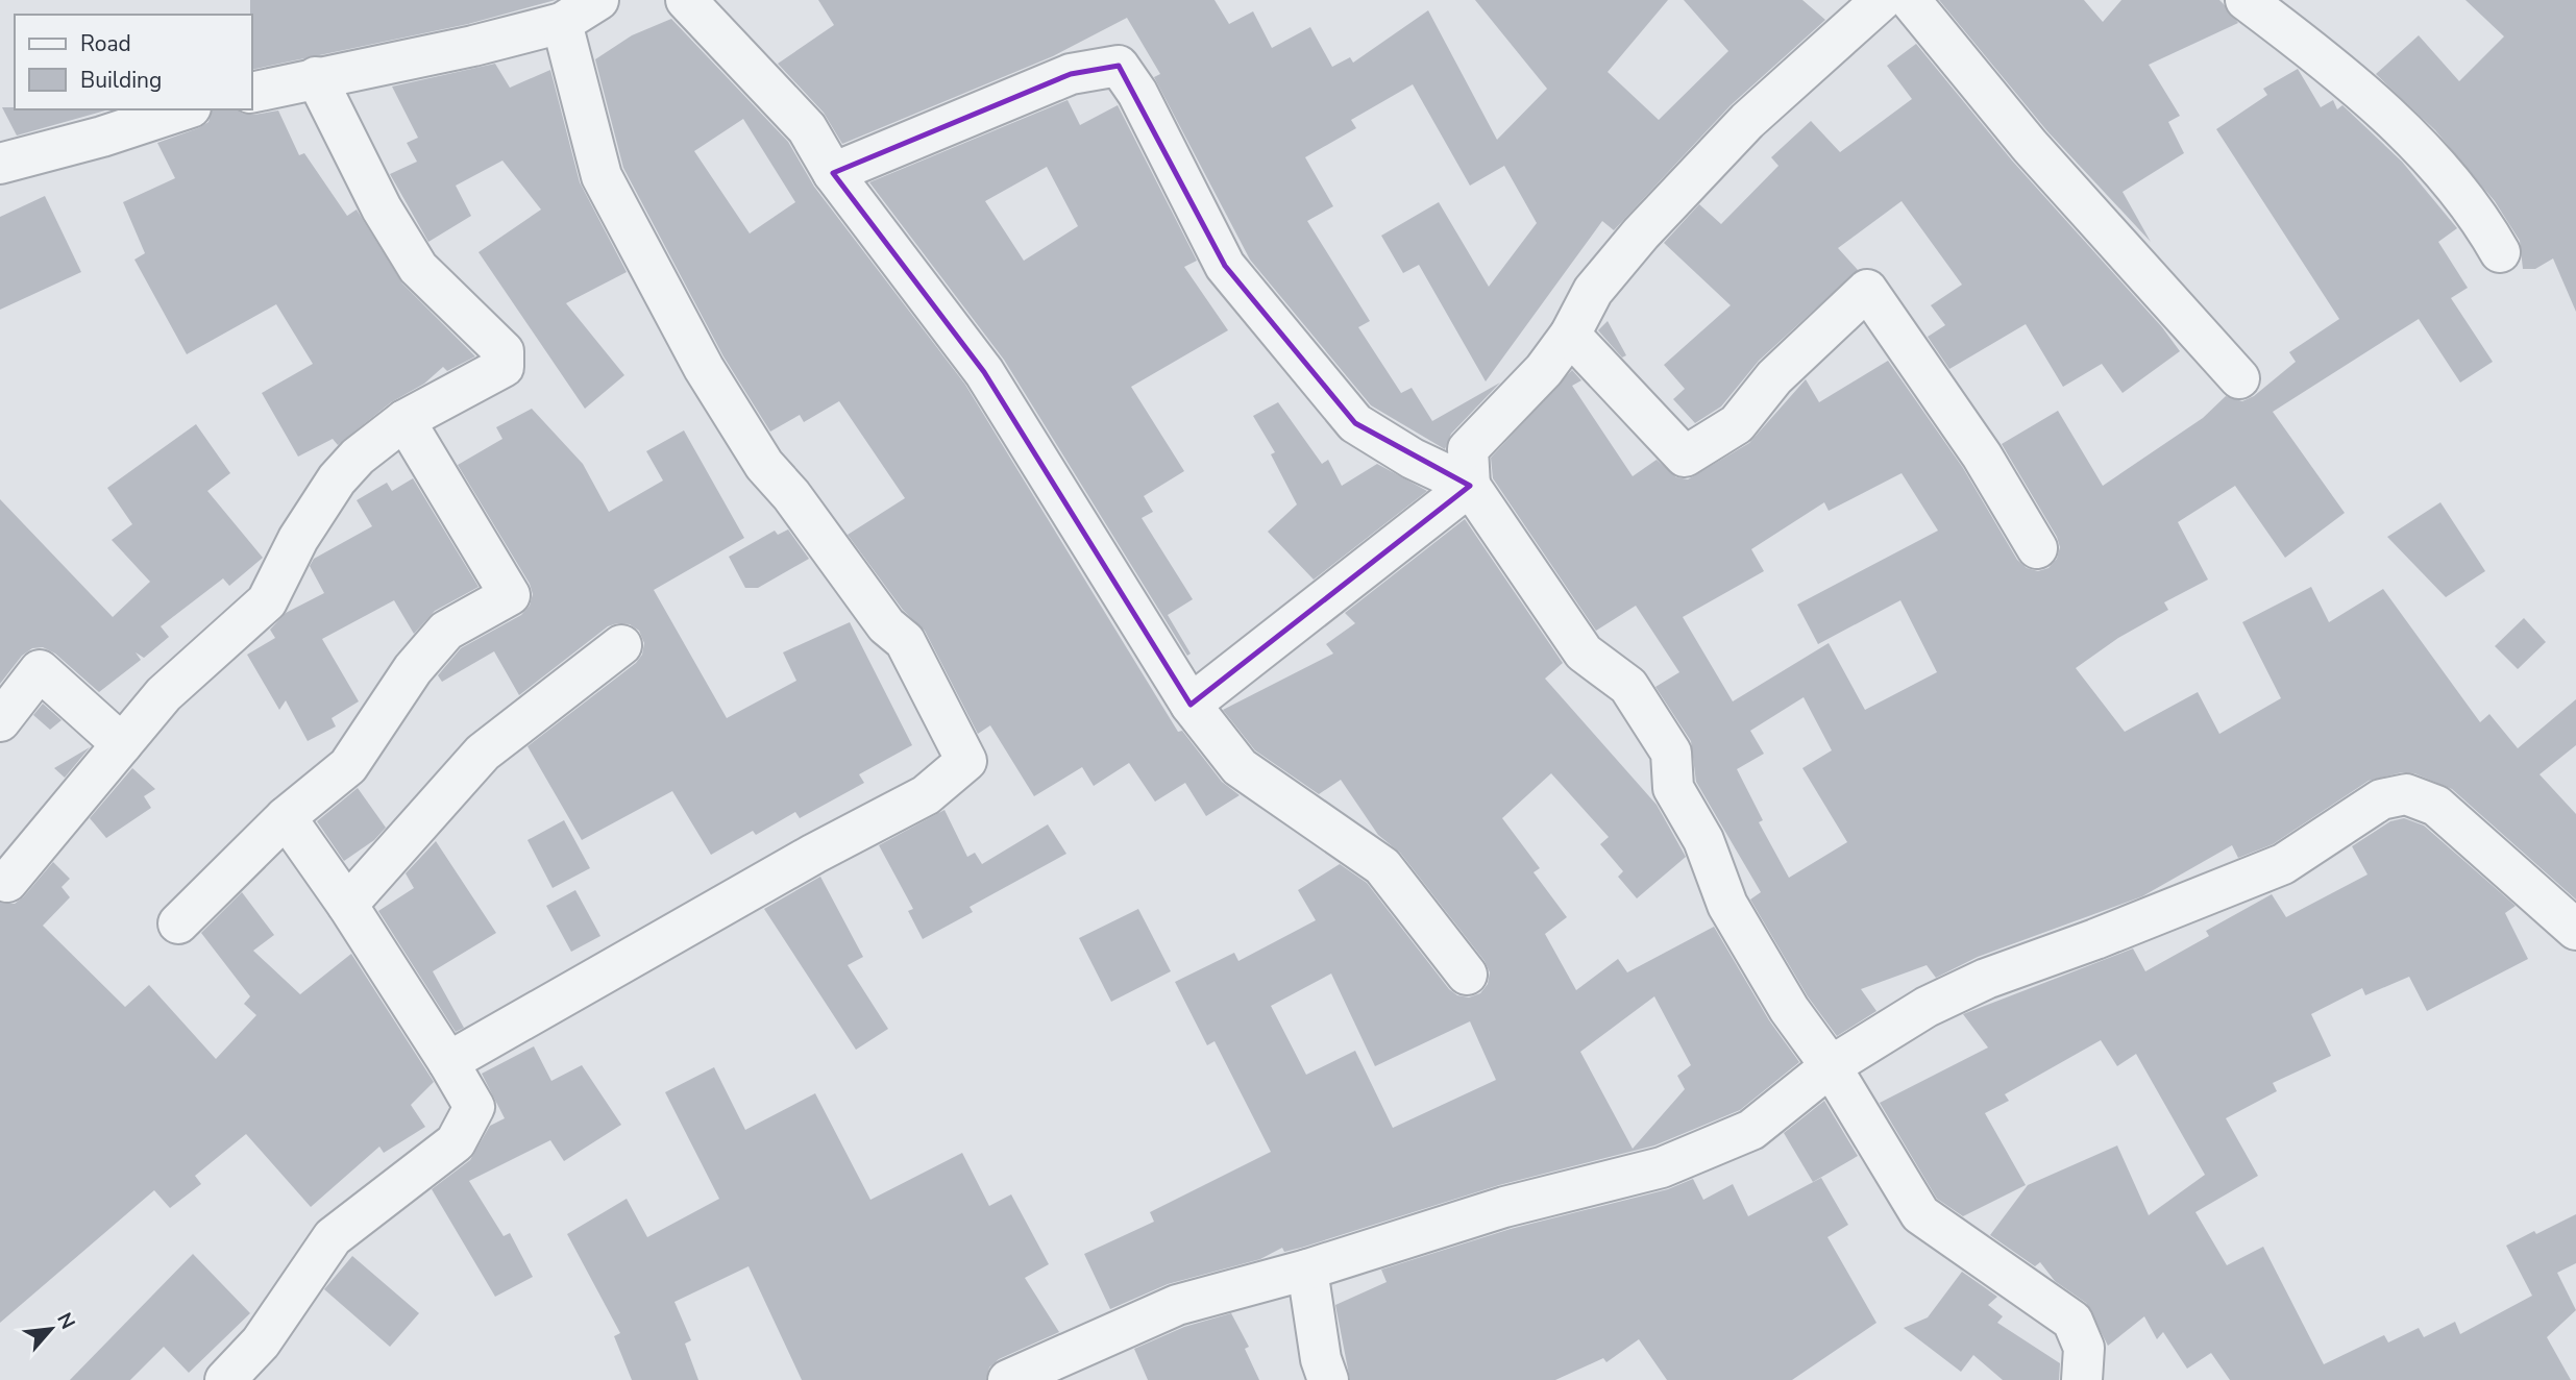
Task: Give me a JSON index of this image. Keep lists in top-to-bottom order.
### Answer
{
  "legend": ["Road", "Building"],
  "north": "top right"
}
